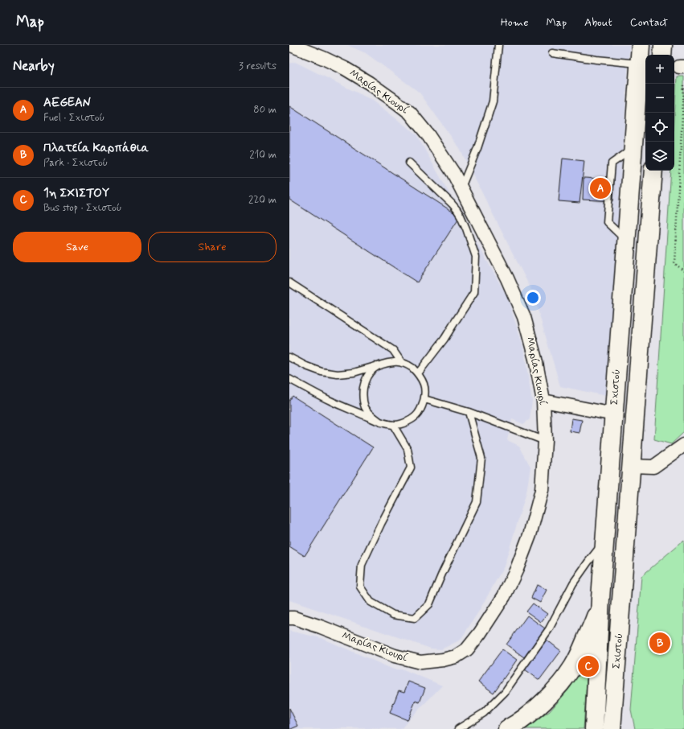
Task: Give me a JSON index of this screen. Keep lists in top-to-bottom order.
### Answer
{
  "streets": {
    "main road": ["Σχιστού"],
    "street": ["Μαρίας Κιουρί"]
  },
  "page": {
    "header": "Map",
    "nav": [
      "Home",
      "Map",
      "About",
      "Contact"
    ],
    "heading": ["Nearby", "3 results"],
    "map_buttons": ["+", "−"],
    "list": [
      {
        "mark": "A",
        "name": "AEGEAN",
        "note": "Fuel · Σχιστού",
        "value": "80 m"
      },
      {
        "mark": "B",
        "name": "Πλατεία Καρπάθια",
        "note": "Park · Σχιστού",
        "value": "210 m"
      },
      {
        "mark": "C",
        "name": "1η ΣΧΙΣΤΟΥ",
        "note": "Bus stop · Σχιστού",
        "value": "220 m"
      }
    ],
    "pins": ["A", "B", "C"],
    "buttons": ["Save", "Share"]
  }
}
